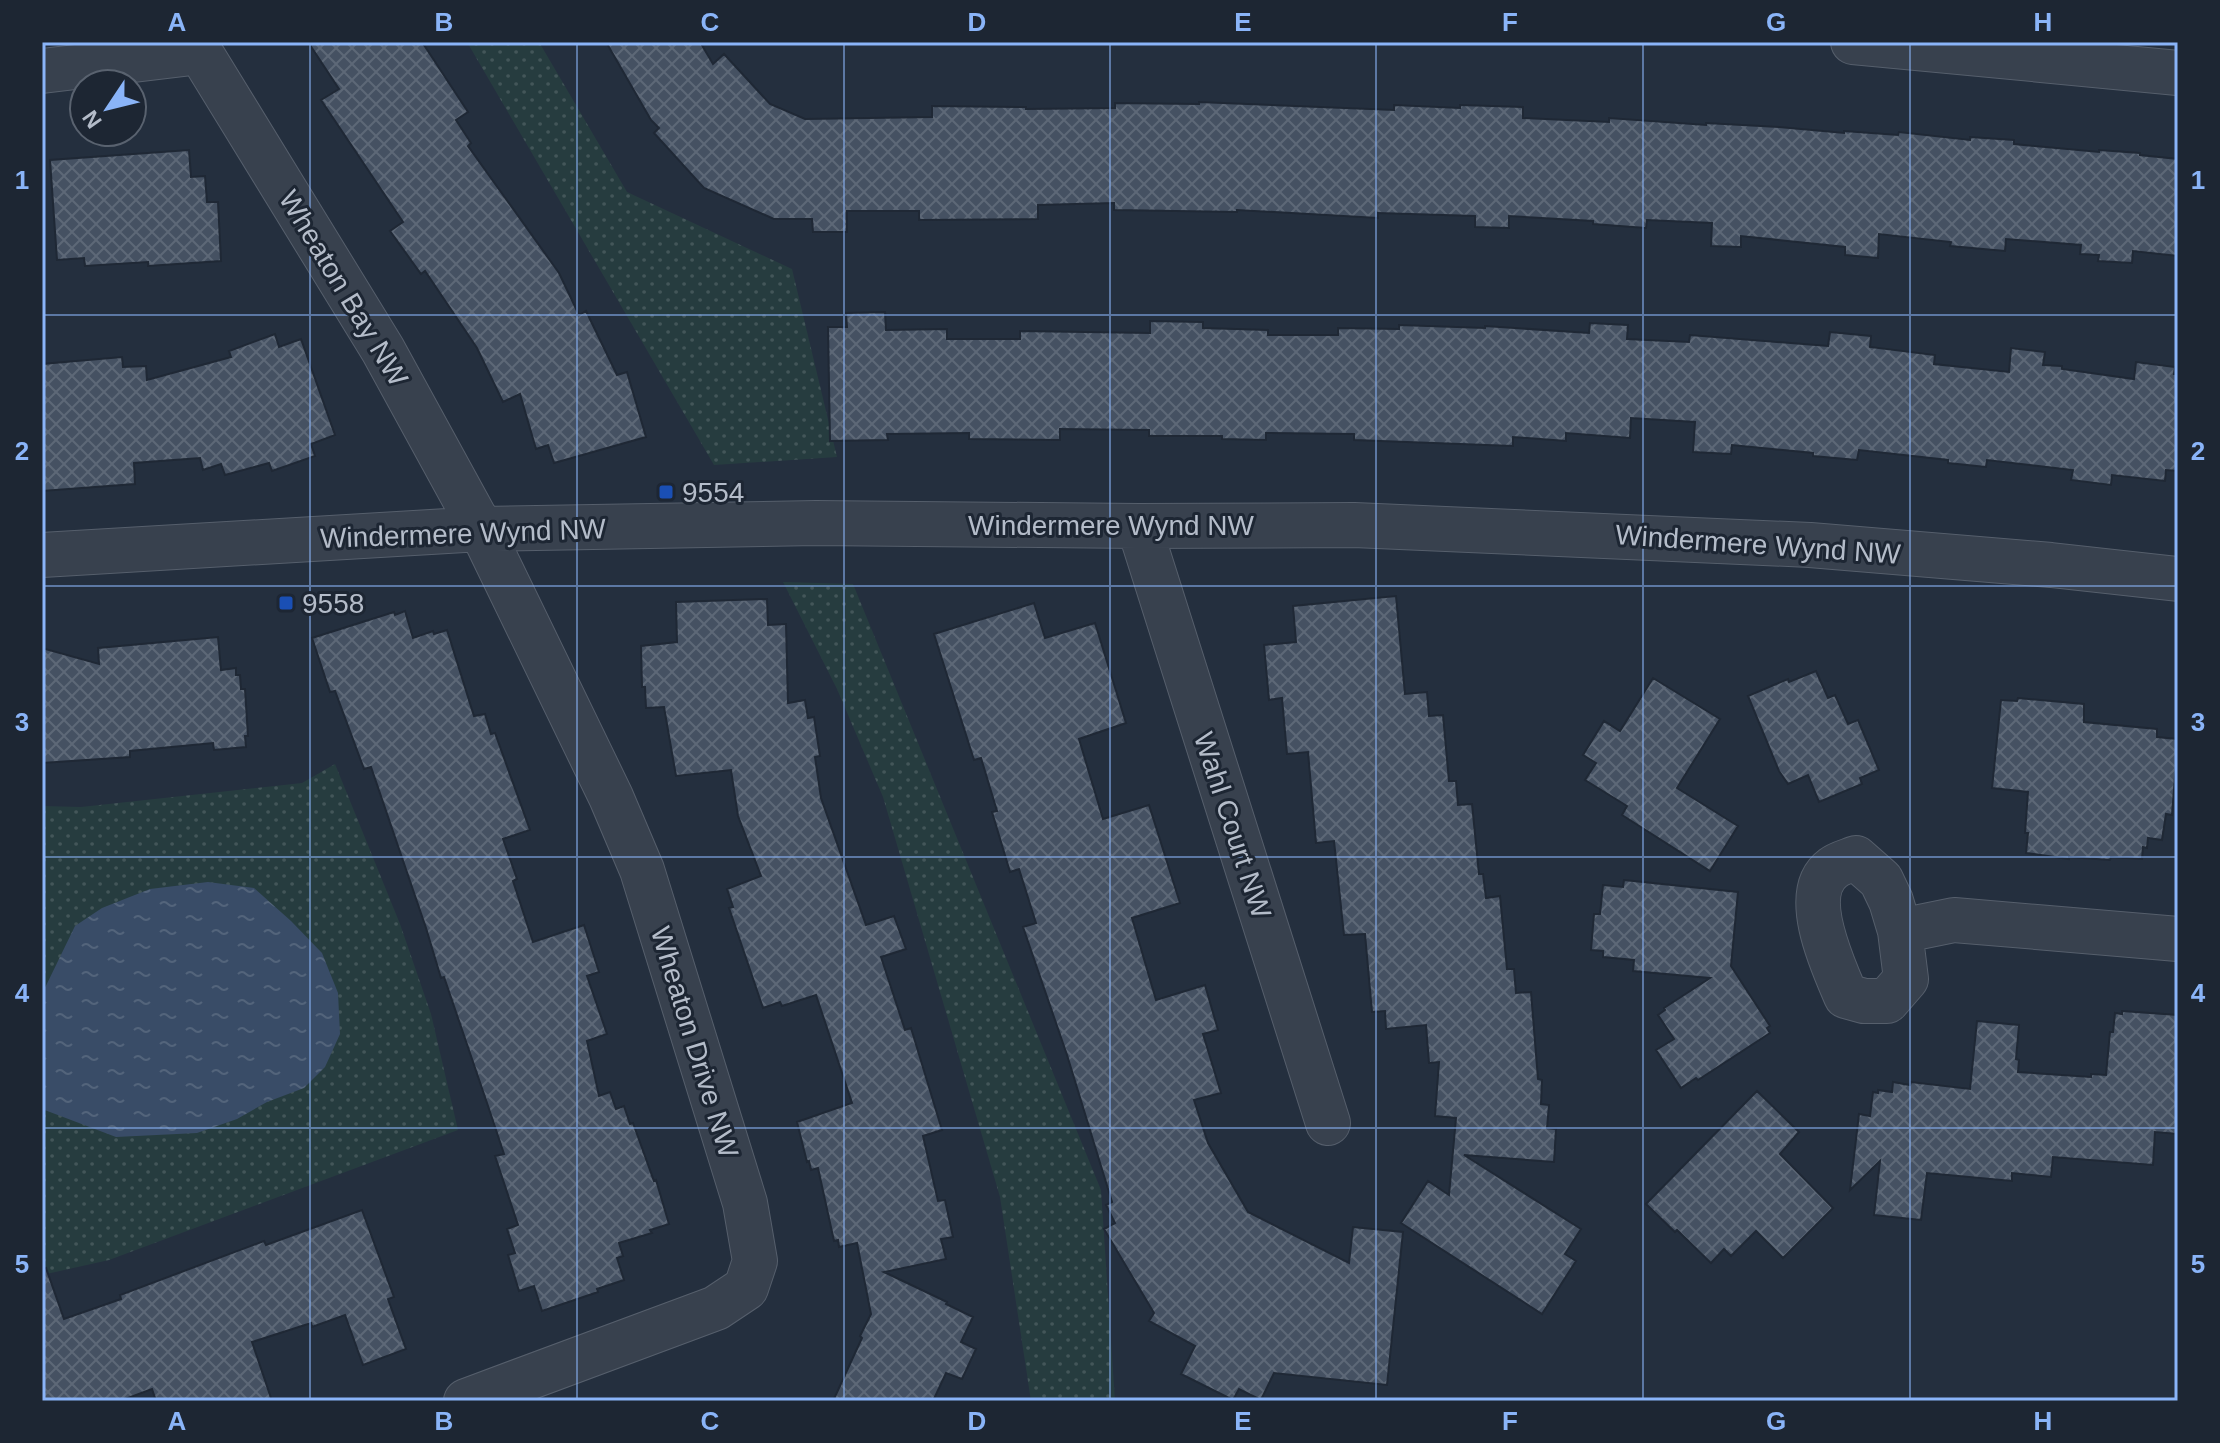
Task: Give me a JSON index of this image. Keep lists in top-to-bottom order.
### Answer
{
  "streets": {
    "street": [
      "Wheaton Bay NW",
      "Windermere Wynd NW",
      "Wahl Court NW",
      "Wheaton Drive NW"
    ]
  },
  "crossings": [
    ["Wheaton Bay NW", "Windermere Wynd NW"],
    ["Wheaton Bay NW", "Wheaton Drive NW"],
    ["Windermere Wynd NW", "Wahl Court NW"],
    ["Windermere Wynd NW", "Wheaton Drive NW"]
  ],
  "places": {
    "transit": ["9554", "9558"]
  },
  "north": "bottom left",
  "grid": {
    "columns": [
      "A",
      "B",
      "C",
      "D",
      "E",
      "F",
      "G",
      "H"
    ],
    "rows": [
      "1",
      "2",
      "3",
      "4",
      "5"
    ]
  }
}
